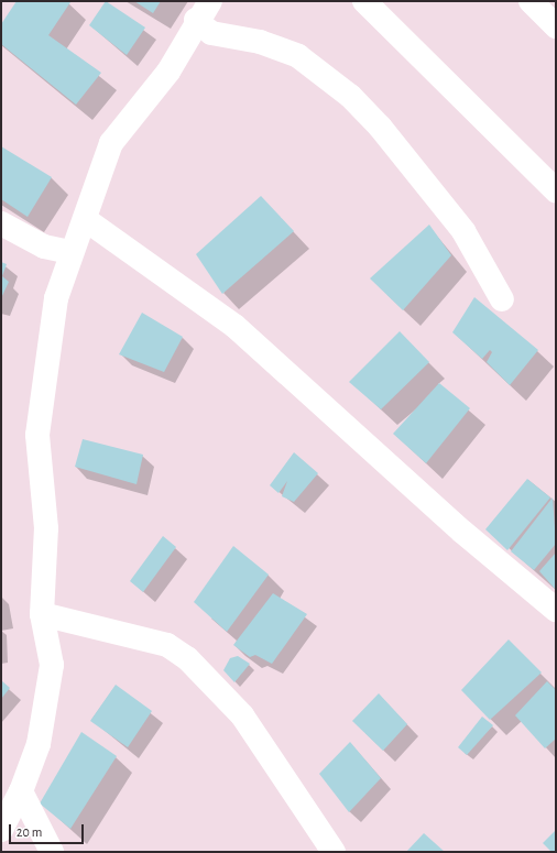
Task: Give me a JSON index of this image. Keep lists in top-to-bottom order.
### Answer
{
  "scale_bar": "20 m"
}
